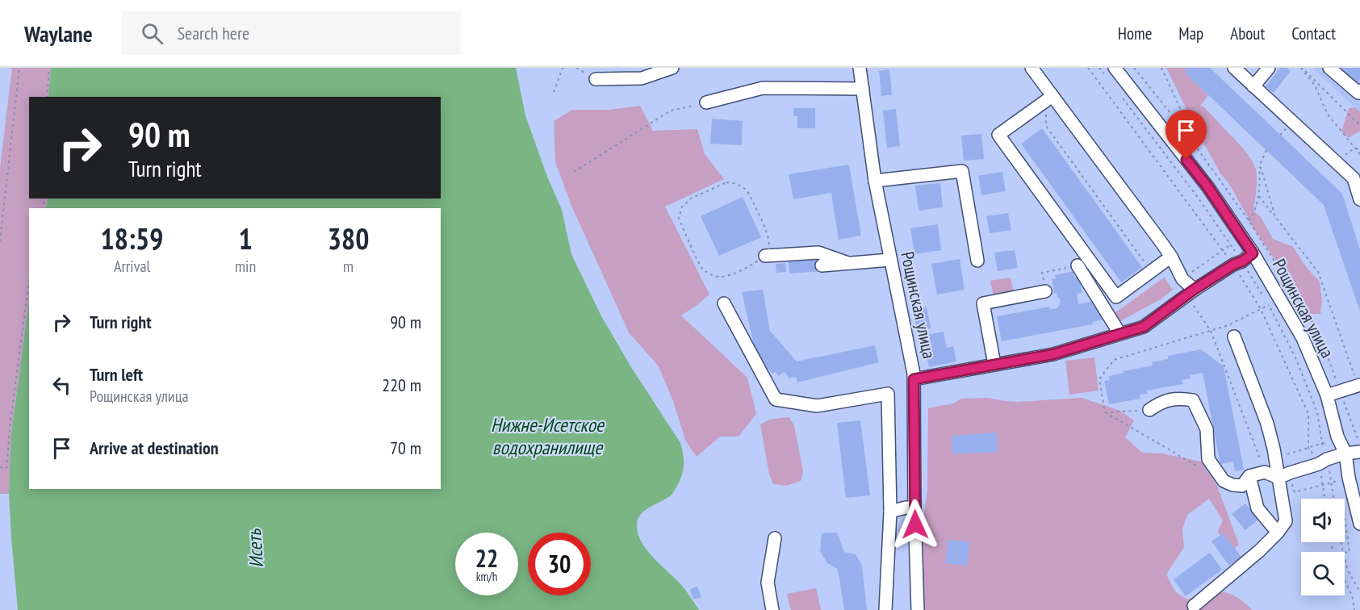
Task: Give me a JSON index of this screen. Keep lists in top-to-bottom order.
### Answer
{
  "streets": {
    "street": ["Рощинская улица"]
  },
  "water": ["Нижне-Исетское водохранилище", "Исеть"],
  "page": {
    "header": "Waylane",
    "search": "Search here",
    "nav": [
      "Home",
      "Map",
      "About",
      "Contact"
    ],
    "turn": ["90 m", "Turn right"],
    "eta": [
      "18:59",
      "Arrival",
      "1",
      "min",
      "380",
      "m"
    ],
    "list": [
      {
        "name": "Turn right",
        "value": "90 m"
      },
      {
        "name": "Turn left",
        "note": "Рощинская улица",
        "value": "220 m"
      },
      {
        "name": "Arrive at destination",
        "value": "70 m"
      }
    ],
    "speed": "22 km/h",
    "limit": "30"
  }
}
